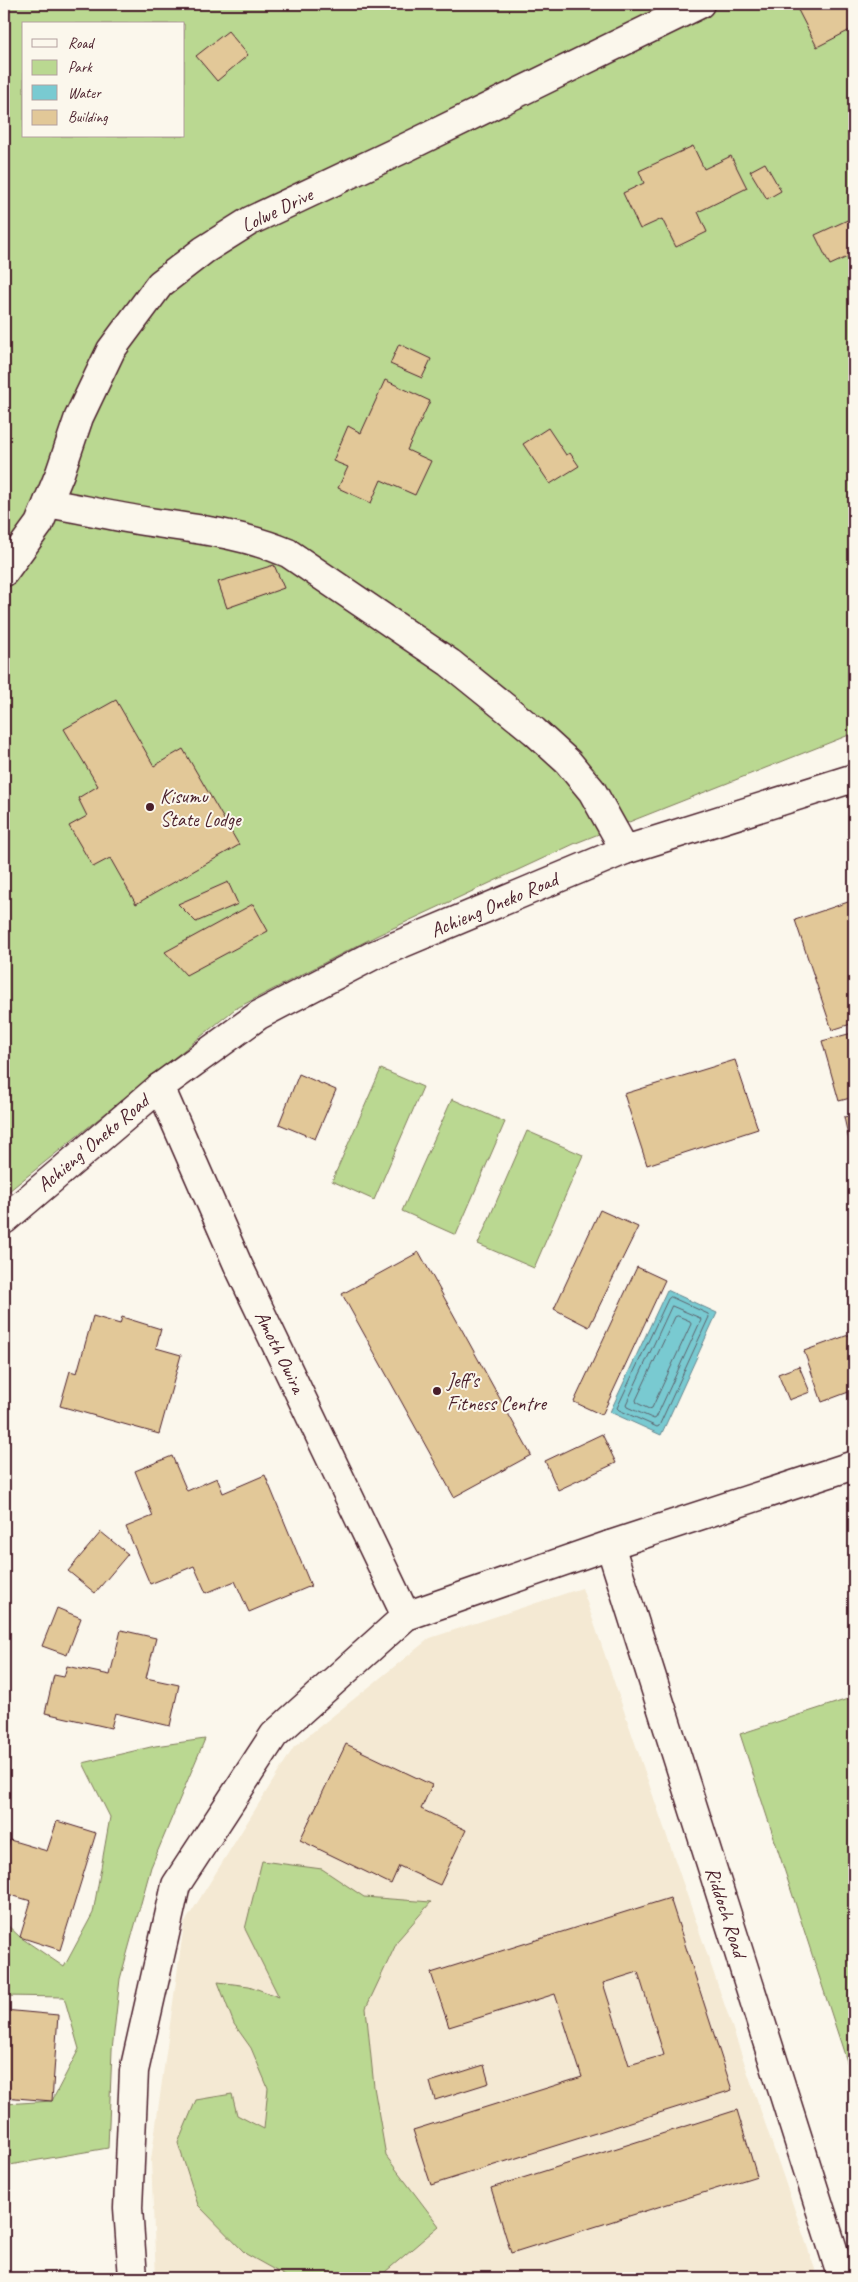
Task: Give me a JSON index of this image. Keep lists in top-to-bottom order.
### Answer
{
  "streets": {
    "street": [
      "Lolwe Drive",
      "Achieng Oneko Road",
      "Achieng' Oneko Road",
      "Amoth Owira",
      "Riddoch Road"
    ]
  },
  "crossings": [
    ["Achieng Oneko Road", "Achieng' Oneko Road"],
    ["Achieng Oneko Road", "Amoth Owira"],
    ["Achieng' Oneko Road", "Amoth Owira"]
  ],
  "places": ["Kisumu State Lodge", "Jeff's Fitness Centre"],
  "legend": [
    "Road",
    "Park",
    "Water",
    "Building"
  ]
}
